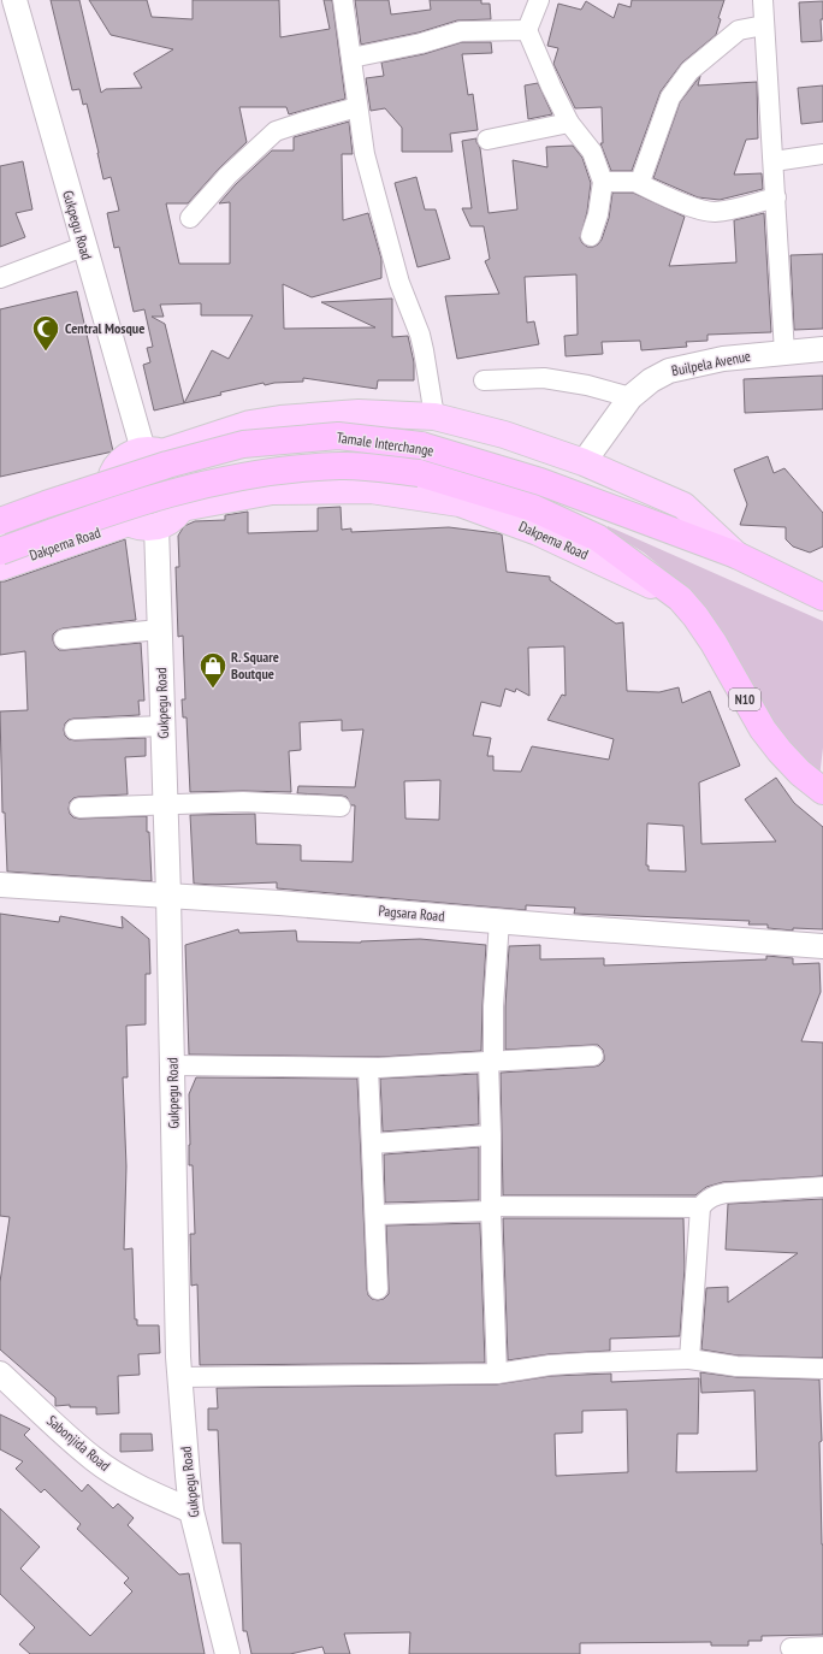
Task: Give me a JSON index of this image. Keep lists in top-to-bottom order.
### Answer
{
  "streets": {
    "highway": ["Tamale Interchange", "Dakpema Road", "N10"],
    "street": [
      "Gukpegu Road",
      "Builpela Avenue",
      "Pagsara Road",
      "Sabonjida Road"
    ]
  },
  "crossings": [
    ["Gukpegu Road", "Dakpema Road"],
    ["Gukpegu Road", "Pagsara Road"],
    ["Gukpegu Road", "Sabonjida Road"],
    ["Tamale Interchange", "Dakpema Road"]
  ],
  "places": {
    "mosque": ["Central Mosque"],
    "shop": ["R. Square Boutque"]
  }
}
